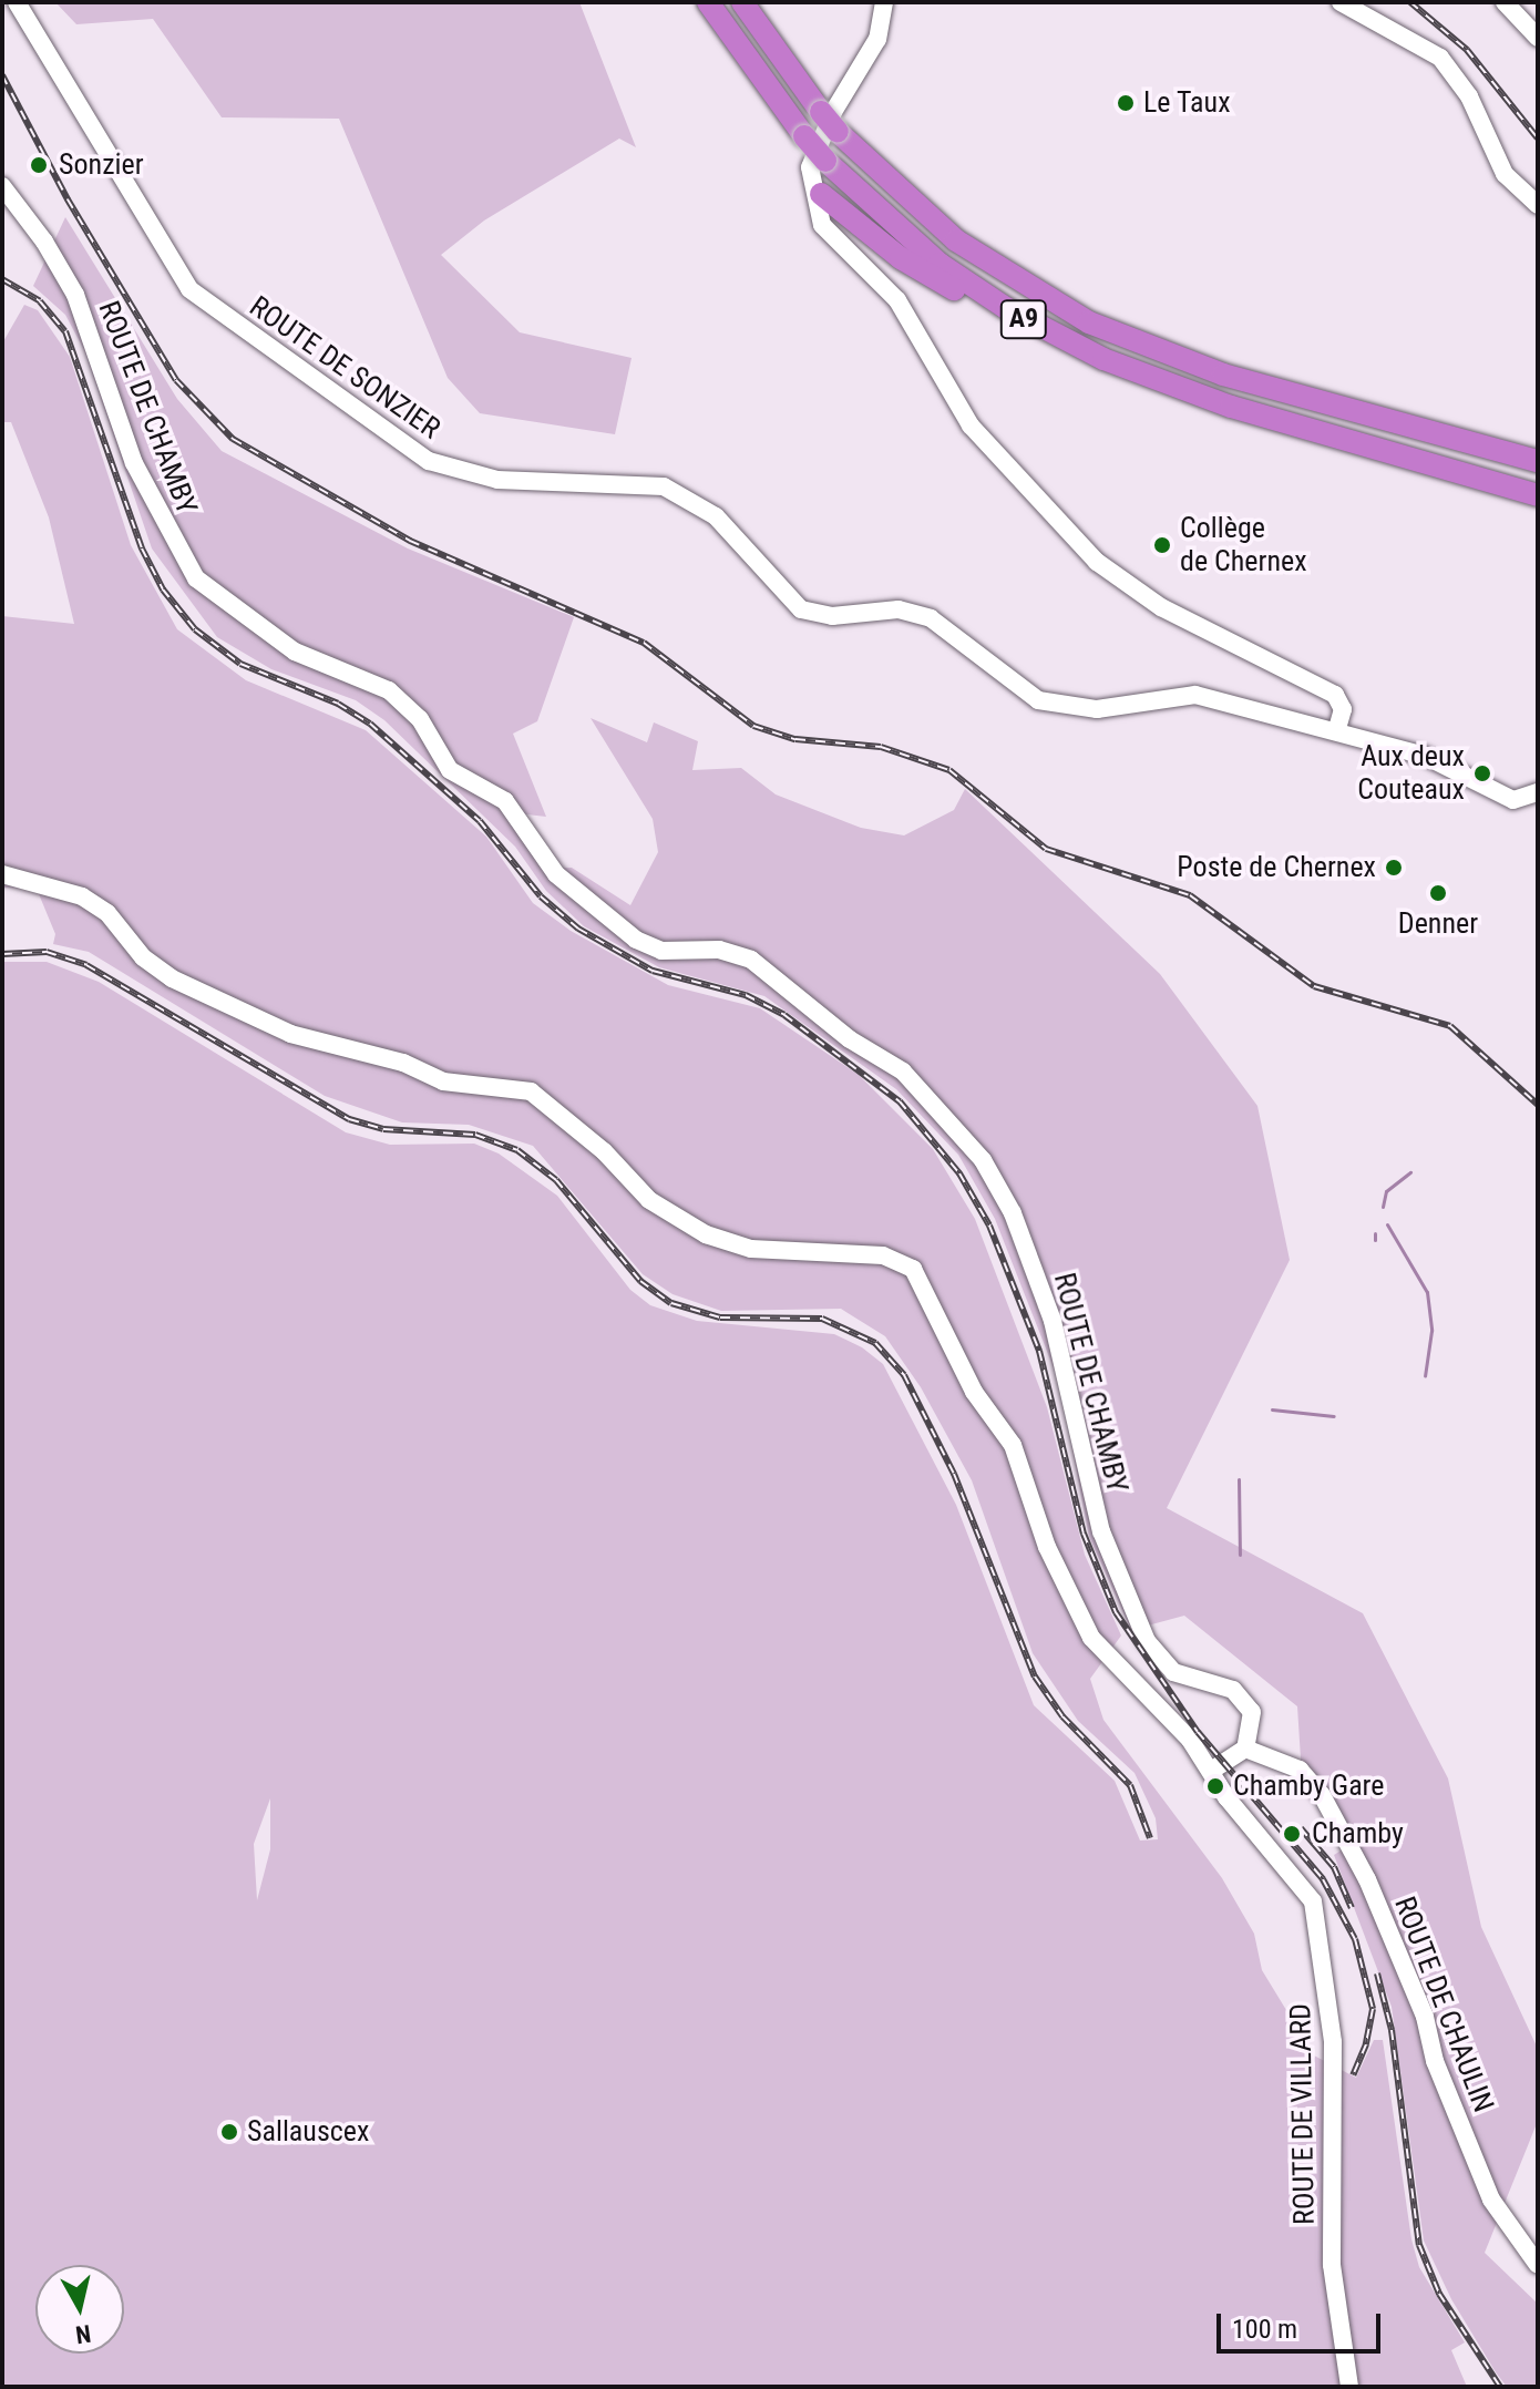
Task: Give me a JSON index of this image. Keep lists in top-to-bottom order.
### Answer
{
  "streets": {
    "highway": ["A9"],
    "street": [
      "ROUTE DE SONZIER",
      "ROUTE DE CHAMBY",
      "ROUTE DE CHAULIN",
      "ROUTE DE VILLARD"
    ]
  },
  "crossings": [
    ["ROUTE DE CHAMBY", "ROUTE DE CHAULIN"]
  ],
  "places": [
    "Le Taux",
    "Sonzier",
    "Collège de Chernex",
    "Aux deux Couteaux",
    "Poste de Chernex",
    "Denner",
    "Chamby Gare",
    "Chamby",
    "Sallauscex"
  ],
  "scale_bar": "100 m",
  "north": "bottom"
}
